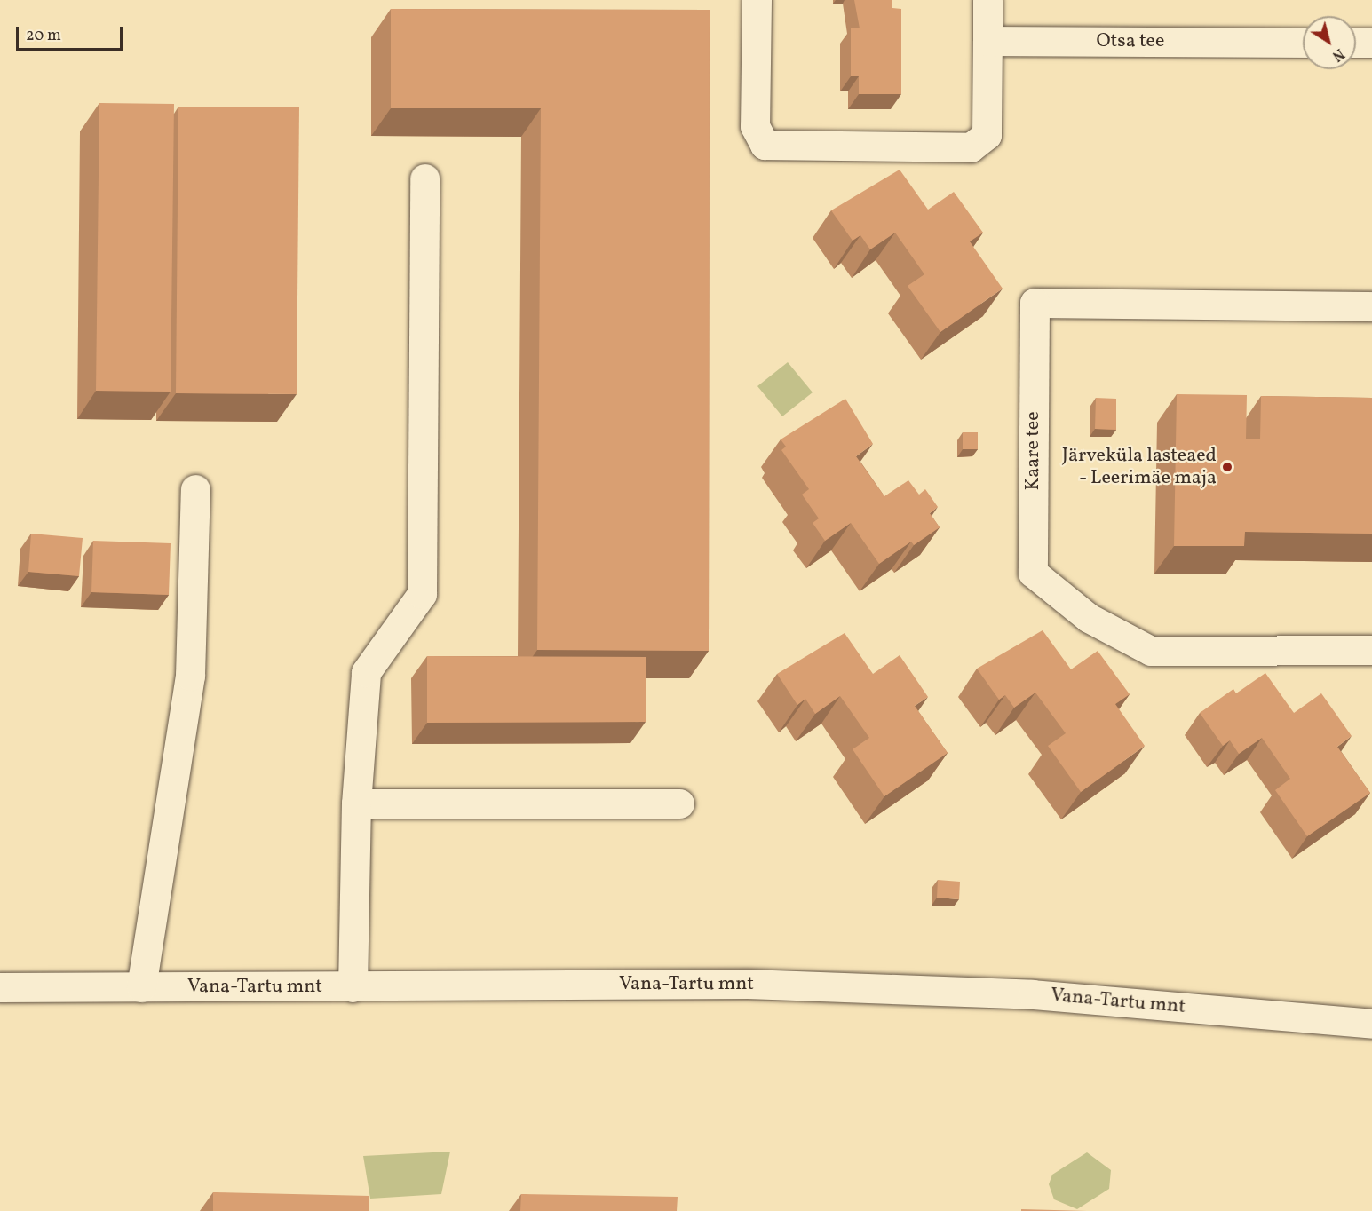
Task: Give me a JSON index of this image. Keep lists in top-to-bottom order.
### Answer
{
  "streets": {
    "street": ["Otsa tee", "Kaare tee", "Vana-Tartu mnt"]
  },
  "places": ["Järveküla lasteaed - Leerimäe maja"],
  "scale_bar": "20 m",
  "north": "bottom right"
}
